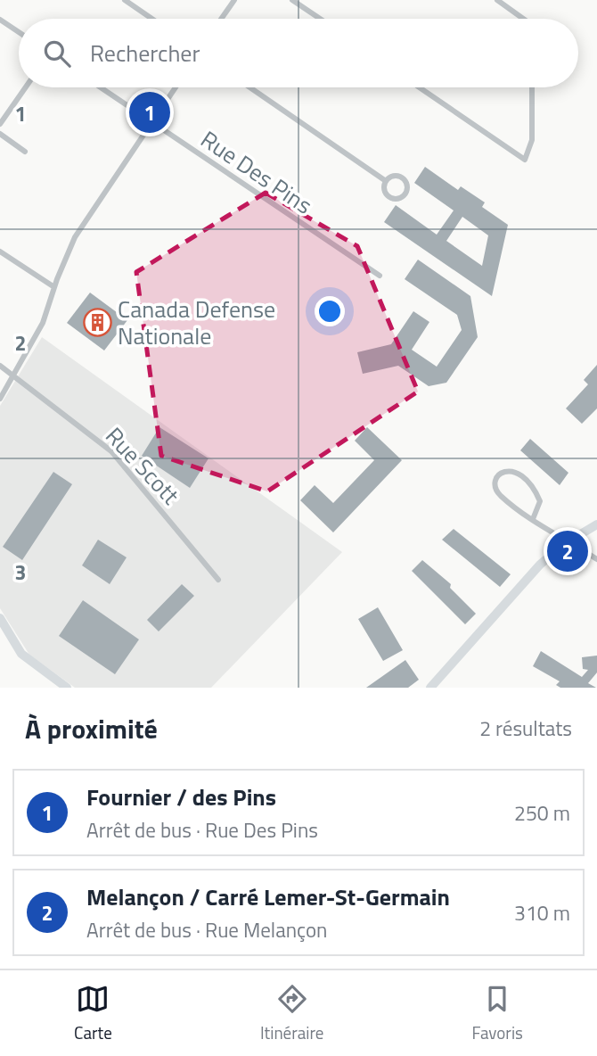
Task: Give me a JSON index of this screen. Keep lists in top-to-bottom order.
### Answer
{
  "streets": {
    "street": ["Rue Des Pins", "Rue Scott"]
  },
  "places": {
    "building": ["Canada Defense Nationale"]
  },
  "page": {
    "search": "Rechercher",
    "pins": ["1", "2"],
    "heading": ["À proximité", "2 résultats"],
    "list": [
      {
        "mark": "1",
        "name": "Fournier / des Pins",
        "note": "Arrêt de bus · Rue Des Pins",
        "value": "250 m"
      },
      {
        "mark": "2",
        "name": "Melançon / Carré Lemer-St-Germain",
        "note": "Arrêt de bus · Rue Melançon",
        "value": "310 m"
      }
    ],
    "nav": ["Carte", "Itinéraire", "Favoris"]
  },
  "grid": {
    "rows": ["1", "2", "3"]
  }
}
